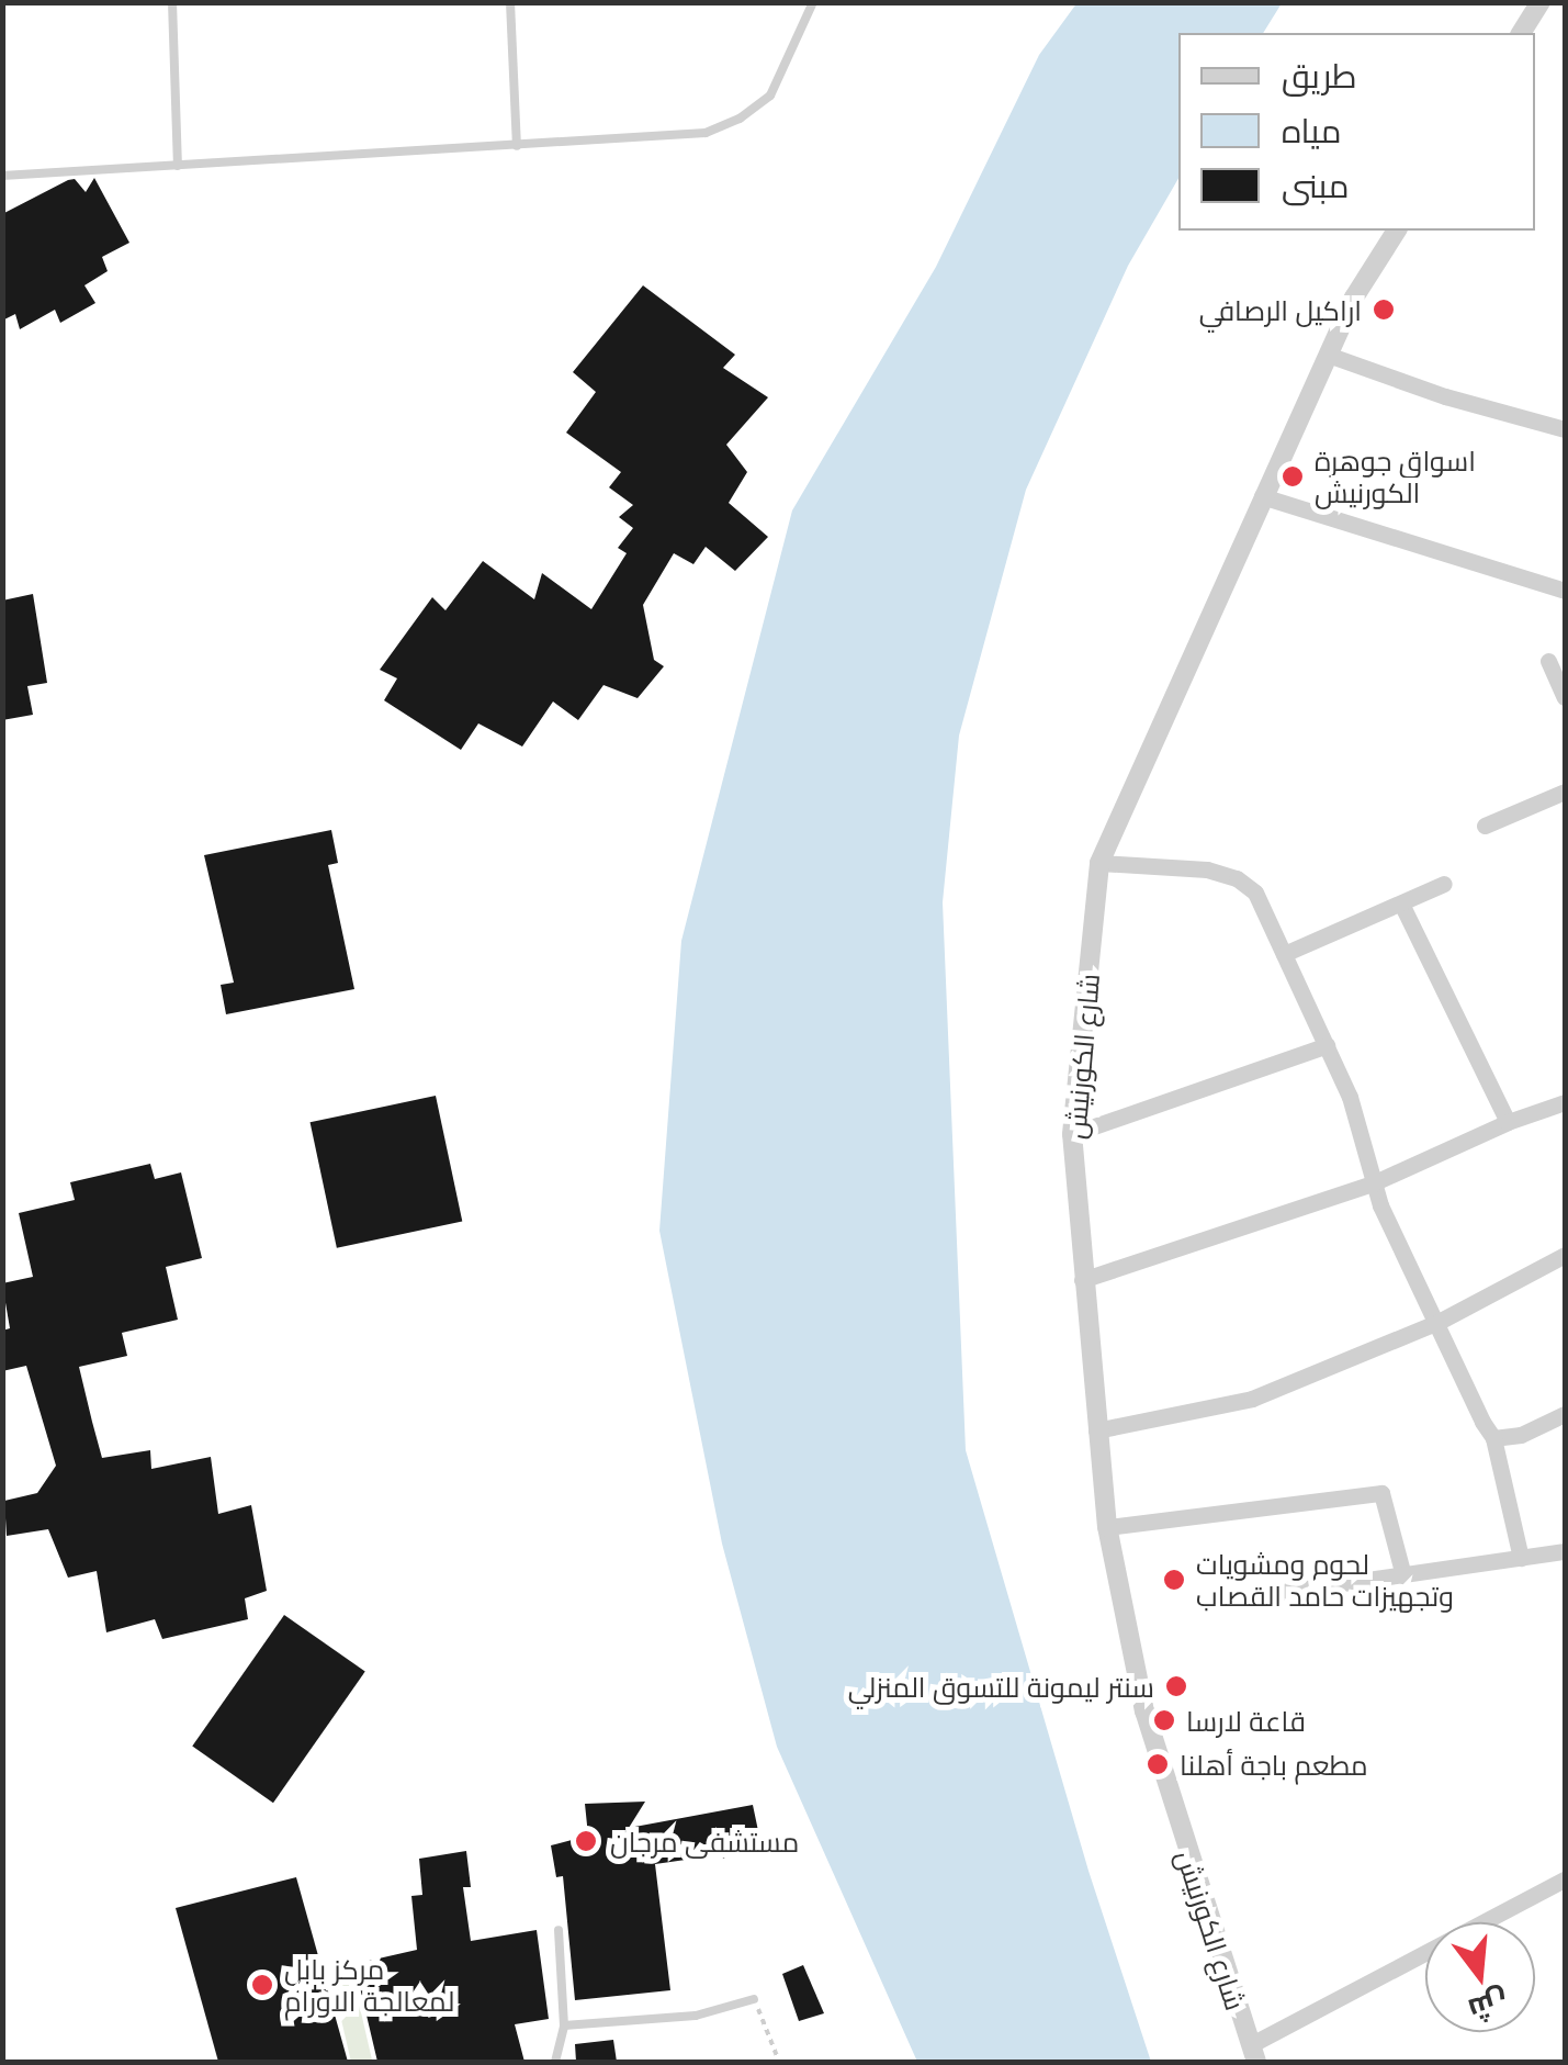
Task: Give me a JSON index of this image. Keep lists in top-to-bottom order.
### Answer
{
  "streets": {
    "street": ["شارع الكورنيش"]
  },
  "places": [
    "اراكيل الرصافي",
    "اسواق جوهرة الكورنيش",
    "لحوم ومشويات وتجهيزات حامد القصاب",
    "سنتر ليمونة للتسوق المنزلي",
    "قاعة لارسا",
    "مطعم باجة أهلنا",
    "مستشفى مرجان",
    "مركز بابل لمعالجة الاورام"
  ],
  "legend": ["طريق", "مياه", "مبنى"],
  "north": "bottom"
}
